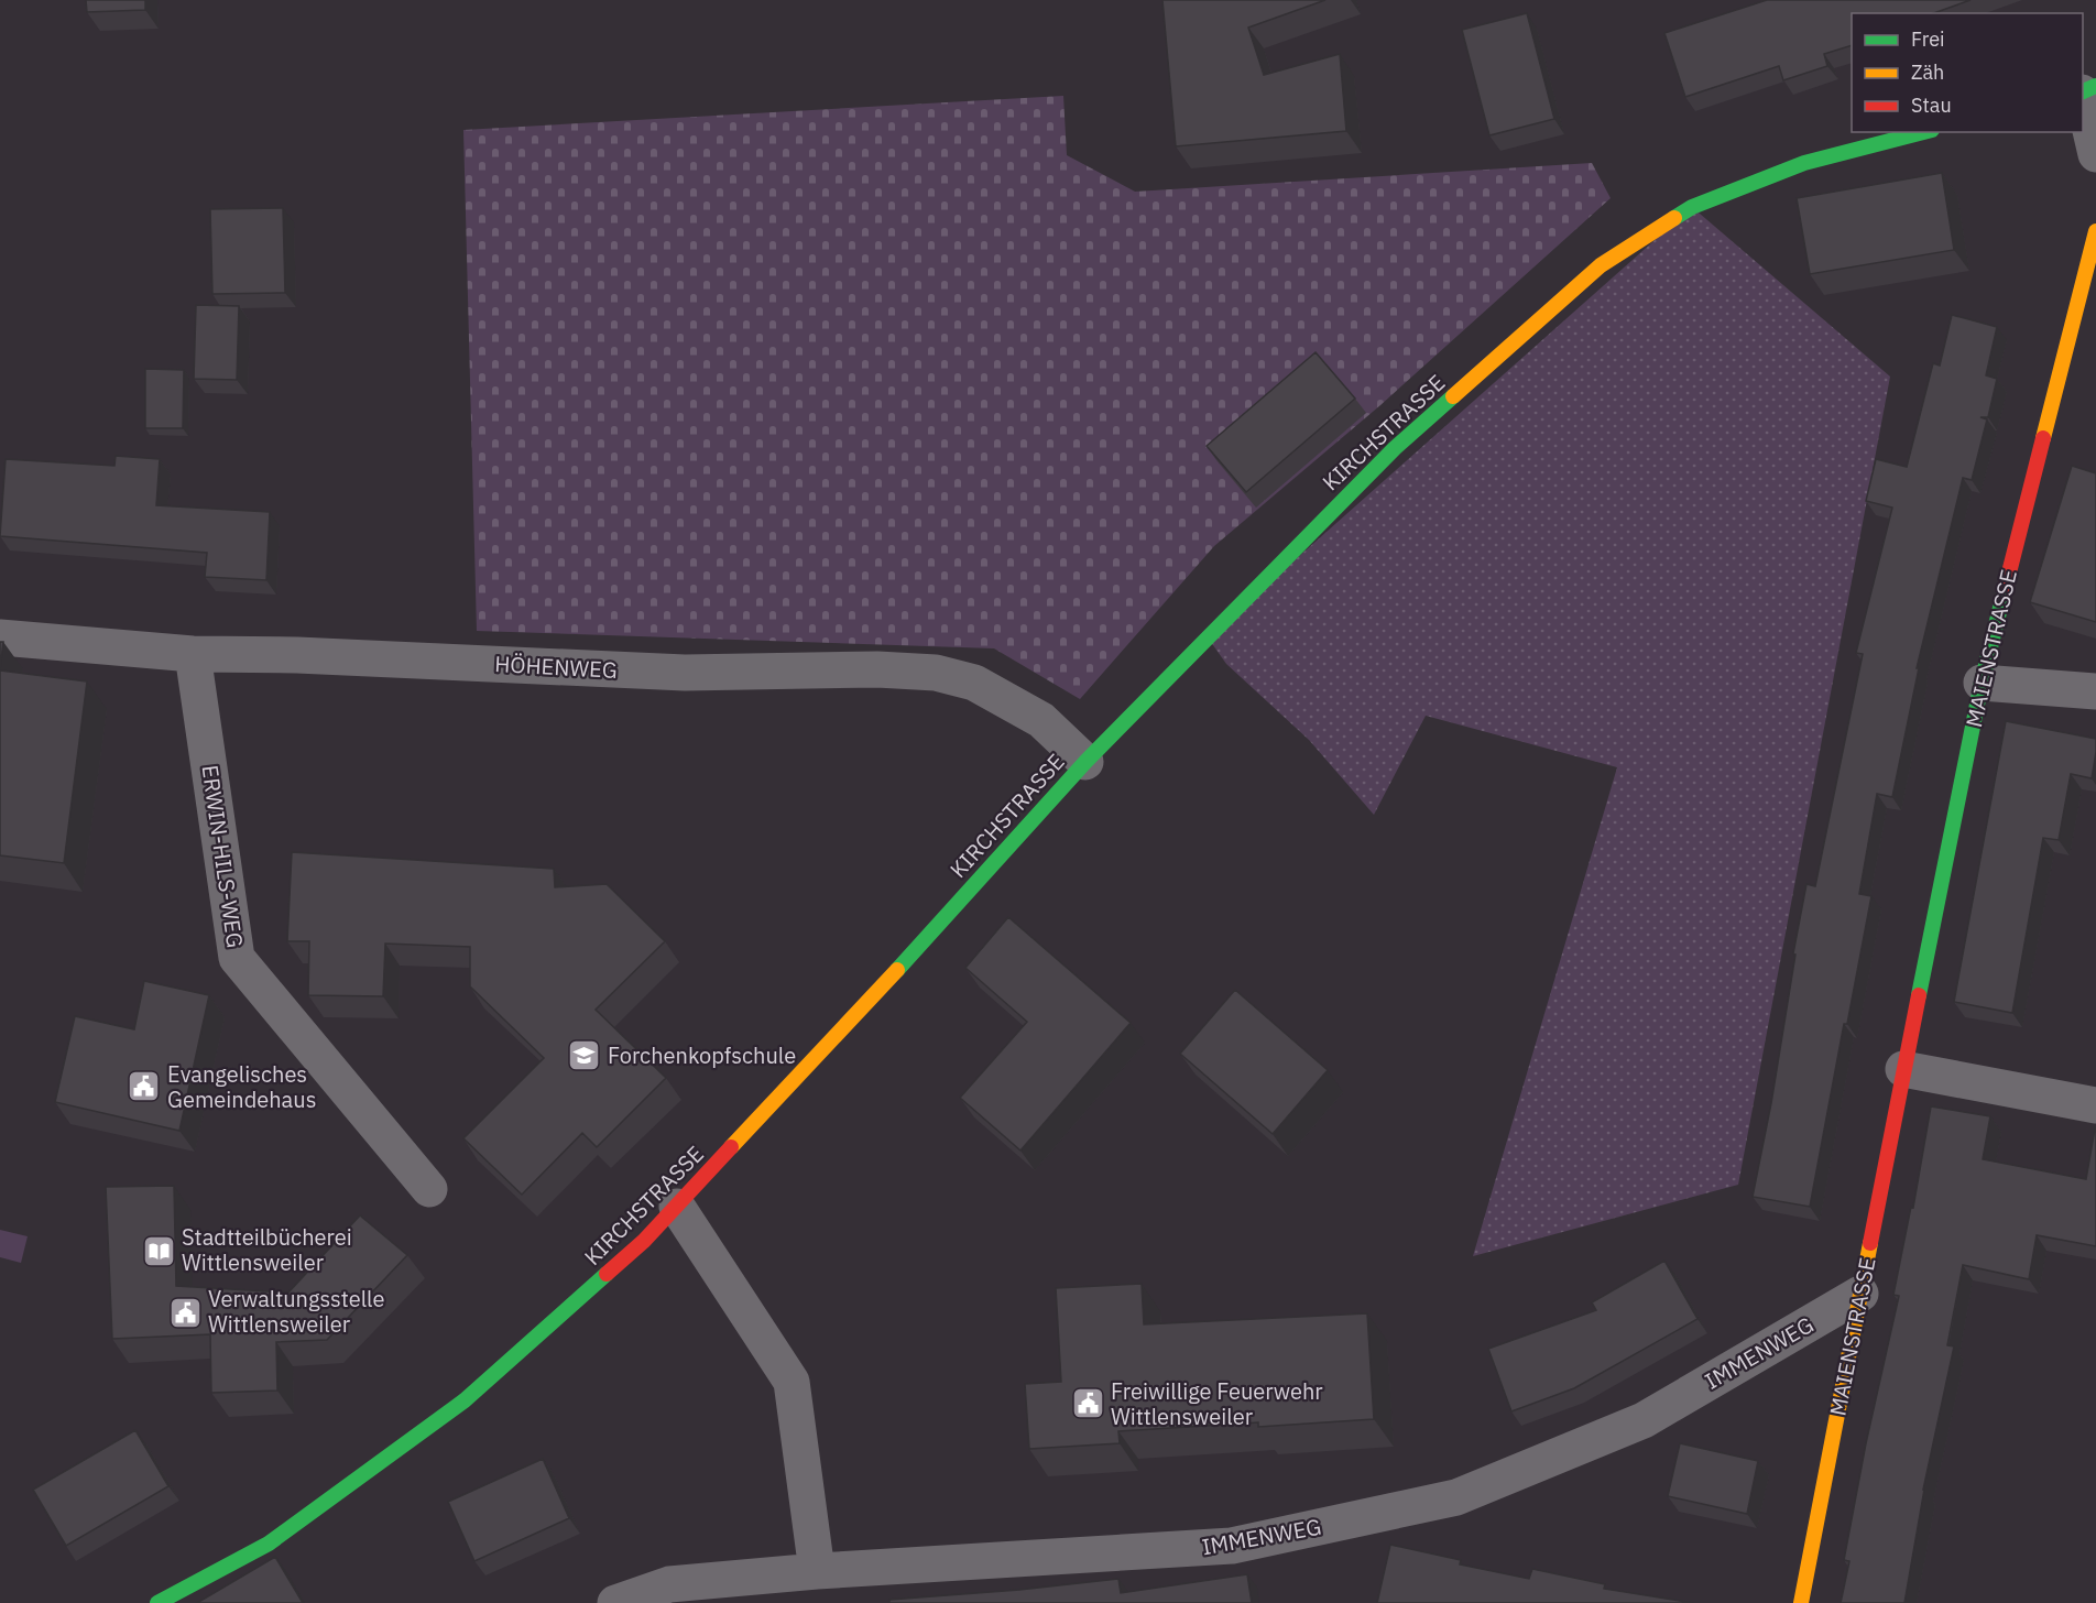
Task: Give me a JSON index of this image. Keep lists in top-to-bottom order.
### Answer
{
  "streets": {
    "street": [
      "KIRCHSTRASSE",
      "MAIENSTRASSE",
      "HÖHENWEG",
      "ERWIN-HILS-WEG",
      "IMMENWEG"
    ]
  },
  "crossings": [
    ["KIRCHSTRASSE", "HÖHENWEG"],
    ["MAIENSTRASSE", "IMMENWEG"],
    ["HÖHENWEG", "ERWIN-HILS-WEG"]
  ],
  "places": {
    "school or university": ["Forchenkopfschule"],
    "public building": ["Evangelisches Gemeindehaus", "Verwaltungsstelle Wittlensweiler", "Freiwillige Feuerwehr Wittlensweiler"],
    "library": ["Stadtteilbücherei Wittlensweiler"]
  },
  "legend": ["Frei", "Zäh", "Stau"]
}
